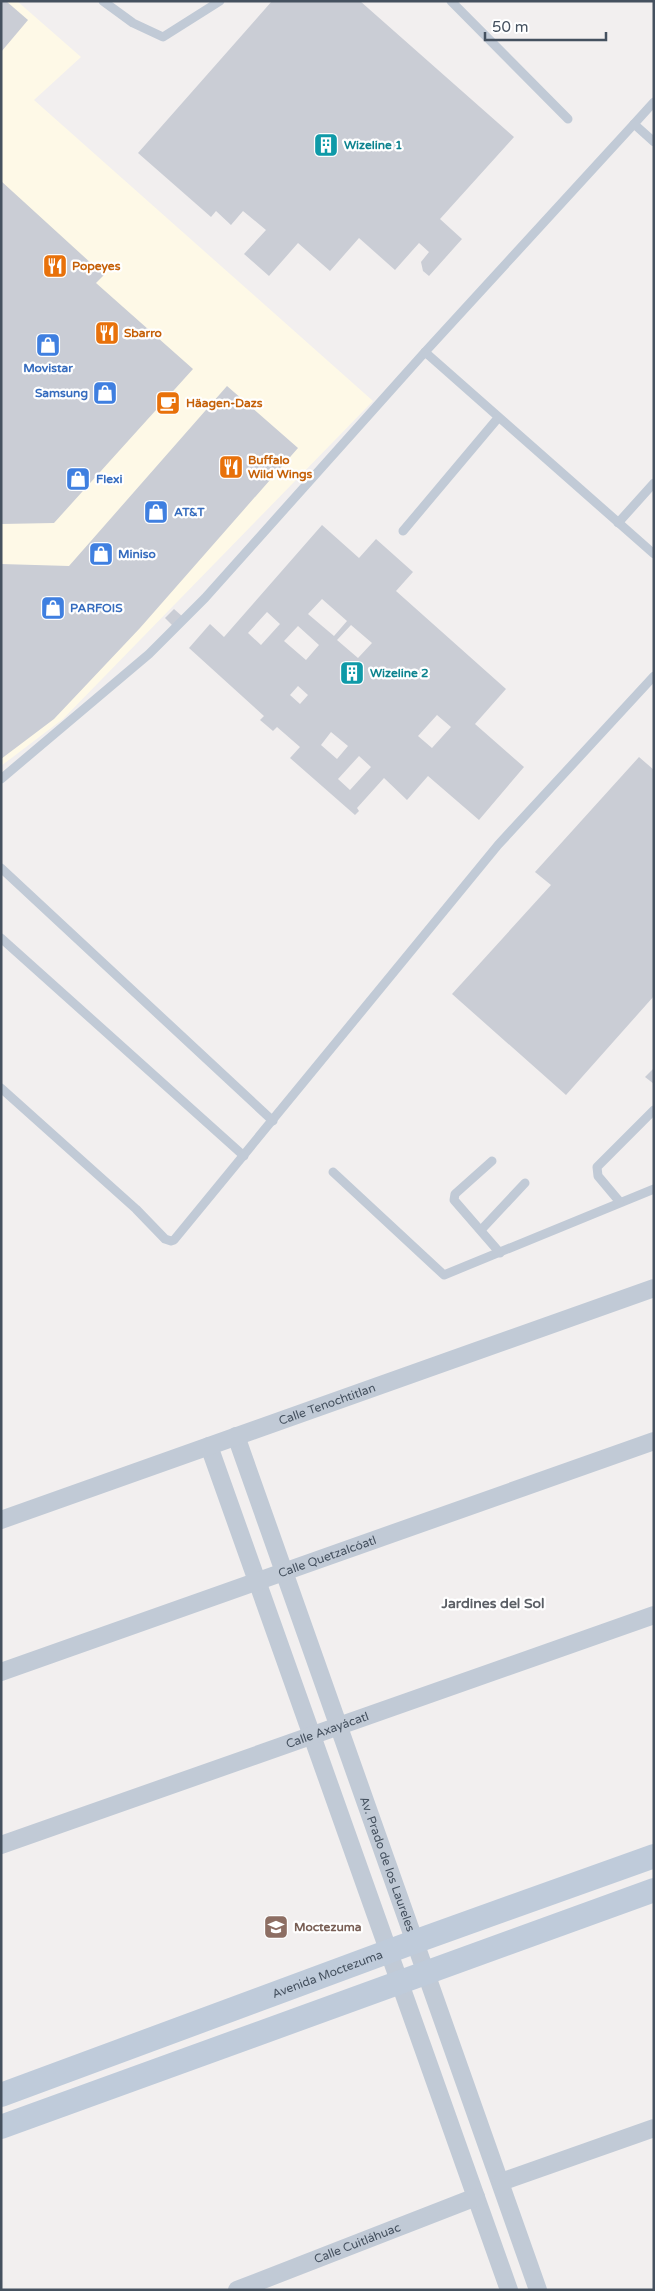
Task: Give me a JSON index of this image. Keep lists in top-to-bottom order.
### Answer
{
  "streets": {
    "street": [
      "Calle Tenochtitlan",
      "Calle Quetzalcóatl",
      "Calle Axayácatl",
      "Av. Prado de los Laureles",
      "Avenida Moctezuma",
      "Calle Cuitláhuac"
    ]
  },
  "crossings": [
    ["Calle Tenochtitlan", "Av. Prado de los Laureles"],
    ["Calle Quetzalcóatl", "Av. Prado de los Laureles"],
    ["Calle Axayácatl", "Av. Prado de los Laureles"],
    ["Av. Prado de los Laureles", "Avenida Moctezuma"]
  ],
  "districts": ["Jardines del Sol"],
  "places": {
    "building": ["Wizeline 1", "Wizeline 2"],
    "restaurant": ["Popeyes", "Sbarro", "Buffalo Wild Wings"],
    "shop": [
      "Movistar",
      "Samsung",
      "Flexi",
      "AT&T",
      "Miniso",
      "PARFOIS"
    ],
    "cafe": ["Häagen-Dazs"],
    "school or university": ["Moctezuma"]
  },
  "scale_bar": "50 m"
}
